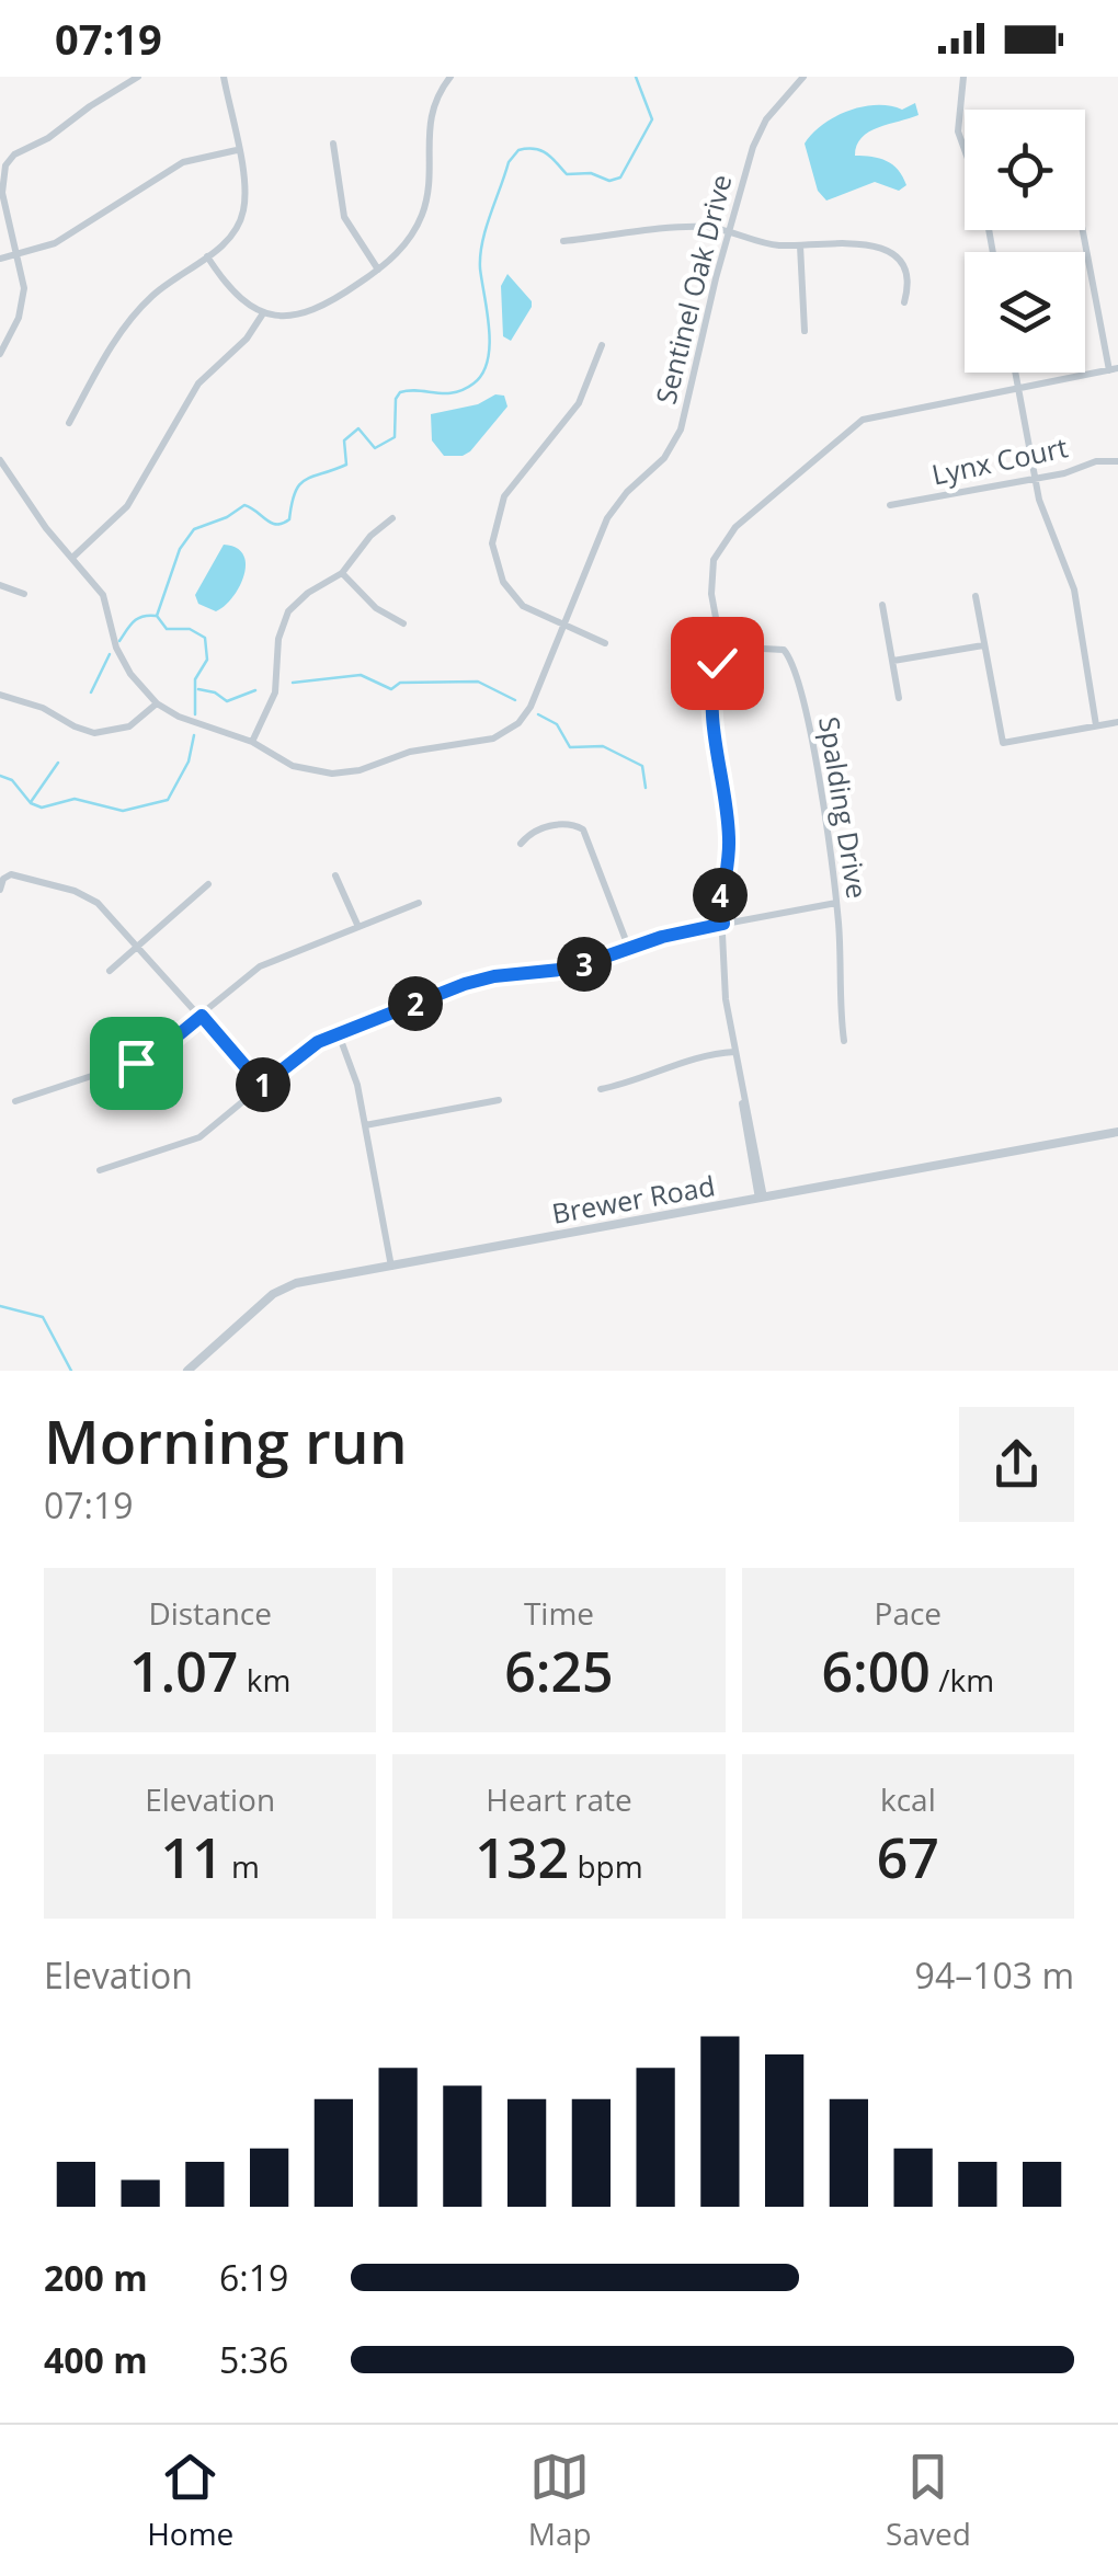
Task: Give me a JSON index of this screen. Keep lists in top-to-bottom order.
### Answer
{
  "streets": {
    "street": [
      "Sentinel Oak Drive",
      "Lynx Court",
      "Spalding Drive",
      "Brewer Road"
    ]
  },
  "page": {
    "status": "07:19",
    "pins": [
      "4",
      "3",
      "2",
      "1"
    ],
    "heading": ["Morning run", "07:19"],
    "stats": [
      ["Distance", "1.07 km"],
      ["Time", "6:25"],
      ["Pace", "6:00 /km"],
      ["Elevation", "11 m"],
      ["Heart rate", "132 bpm"],
      ["kcal", "67"]
    ],
    "chart": ["Elevation", "94–103 m"],
    "list": [
      {
        "name": "200 m",
        "note": "6:19"
      },
      {
        "name": "400 m",
        "note": "5:36"
      }
    ],
    "tabs": ["Home", "Map", "Saved"]
  }
}
